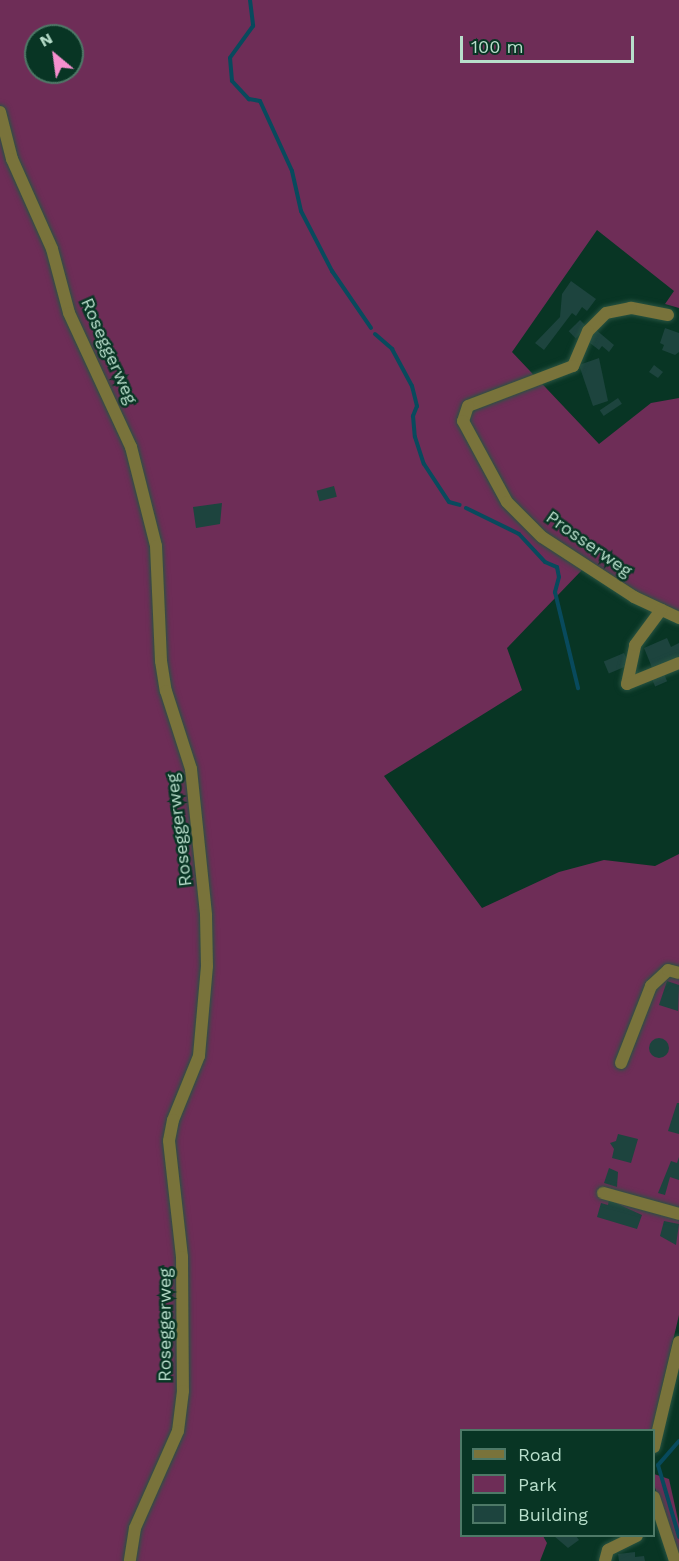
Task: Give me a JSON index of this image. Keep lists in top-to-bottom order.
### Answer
{
  "streets": {
    "street": ["Roseggerweg", "Prosserweg"]
  },
  "legend": ["Road", "Park", "Building"],
  "scale_bar": "100 m",
  "north": "top left"
}
